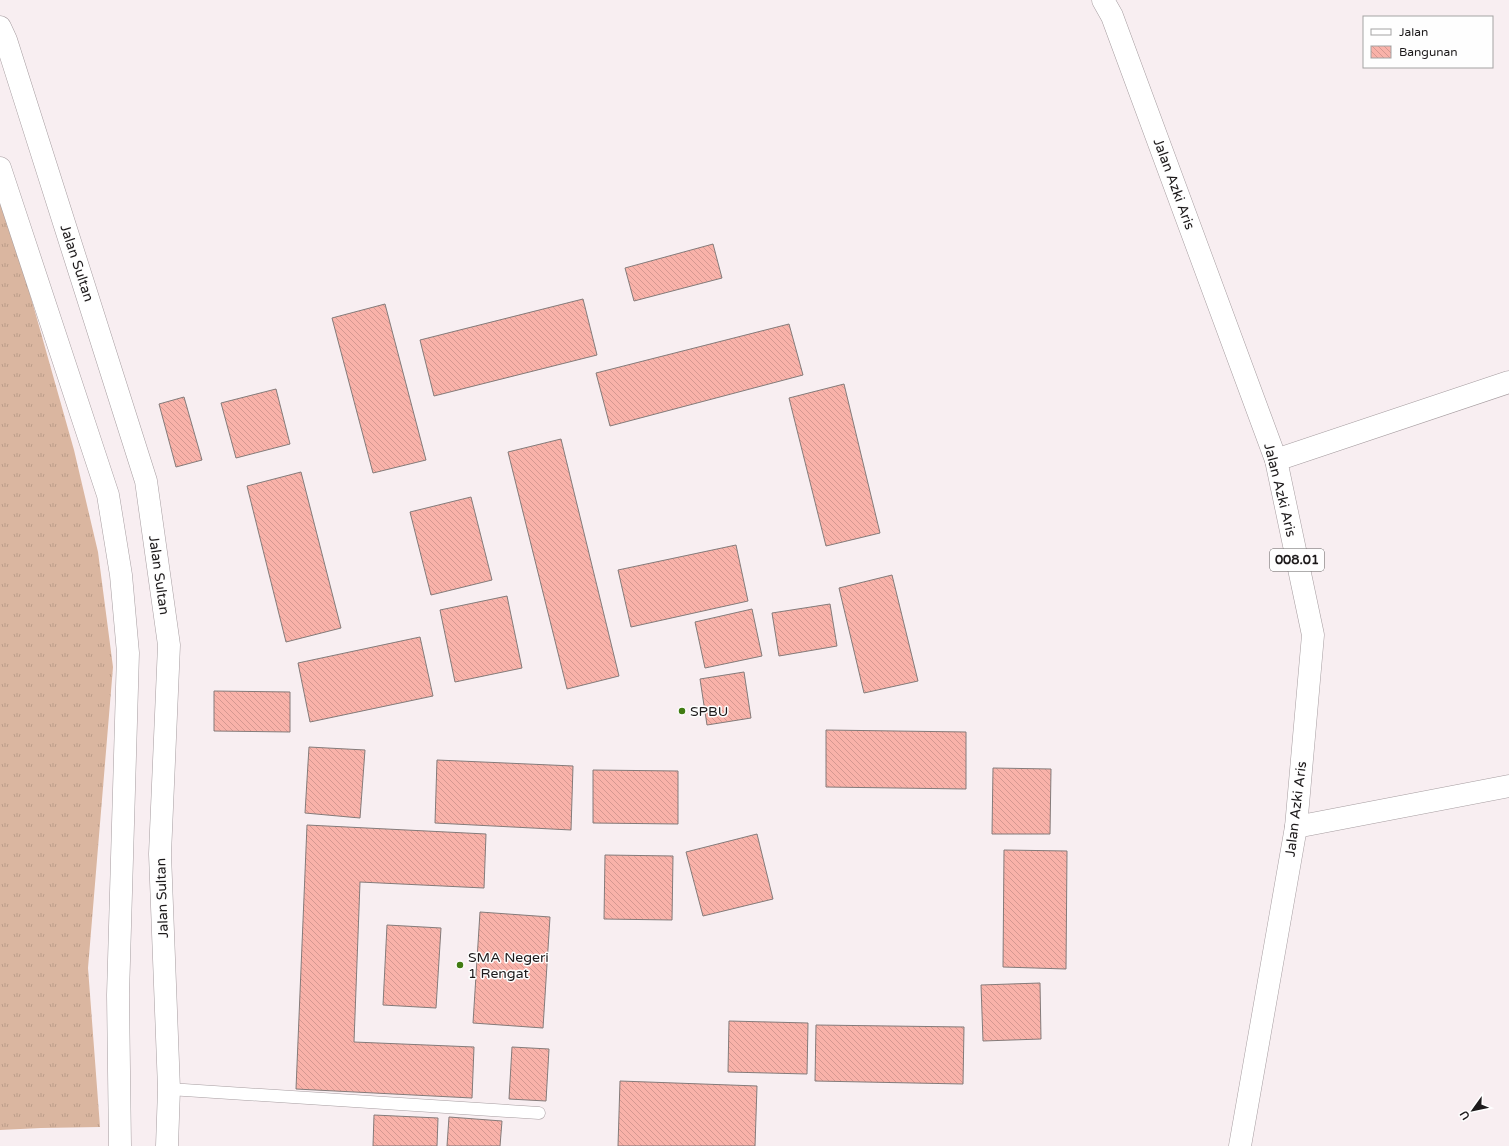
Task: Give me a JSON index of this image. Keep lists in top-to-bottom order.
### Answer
{
  "streets": {
    "main road": ["Jalan Azki Aris", "Jalan Sultan", "008.01"]
  },
  "places": ["SPBU", "SMA Negeri 1 Rengat"],
  "legend": ["Jalan", "Bangunan"],
  "north": "bottom left"
}
